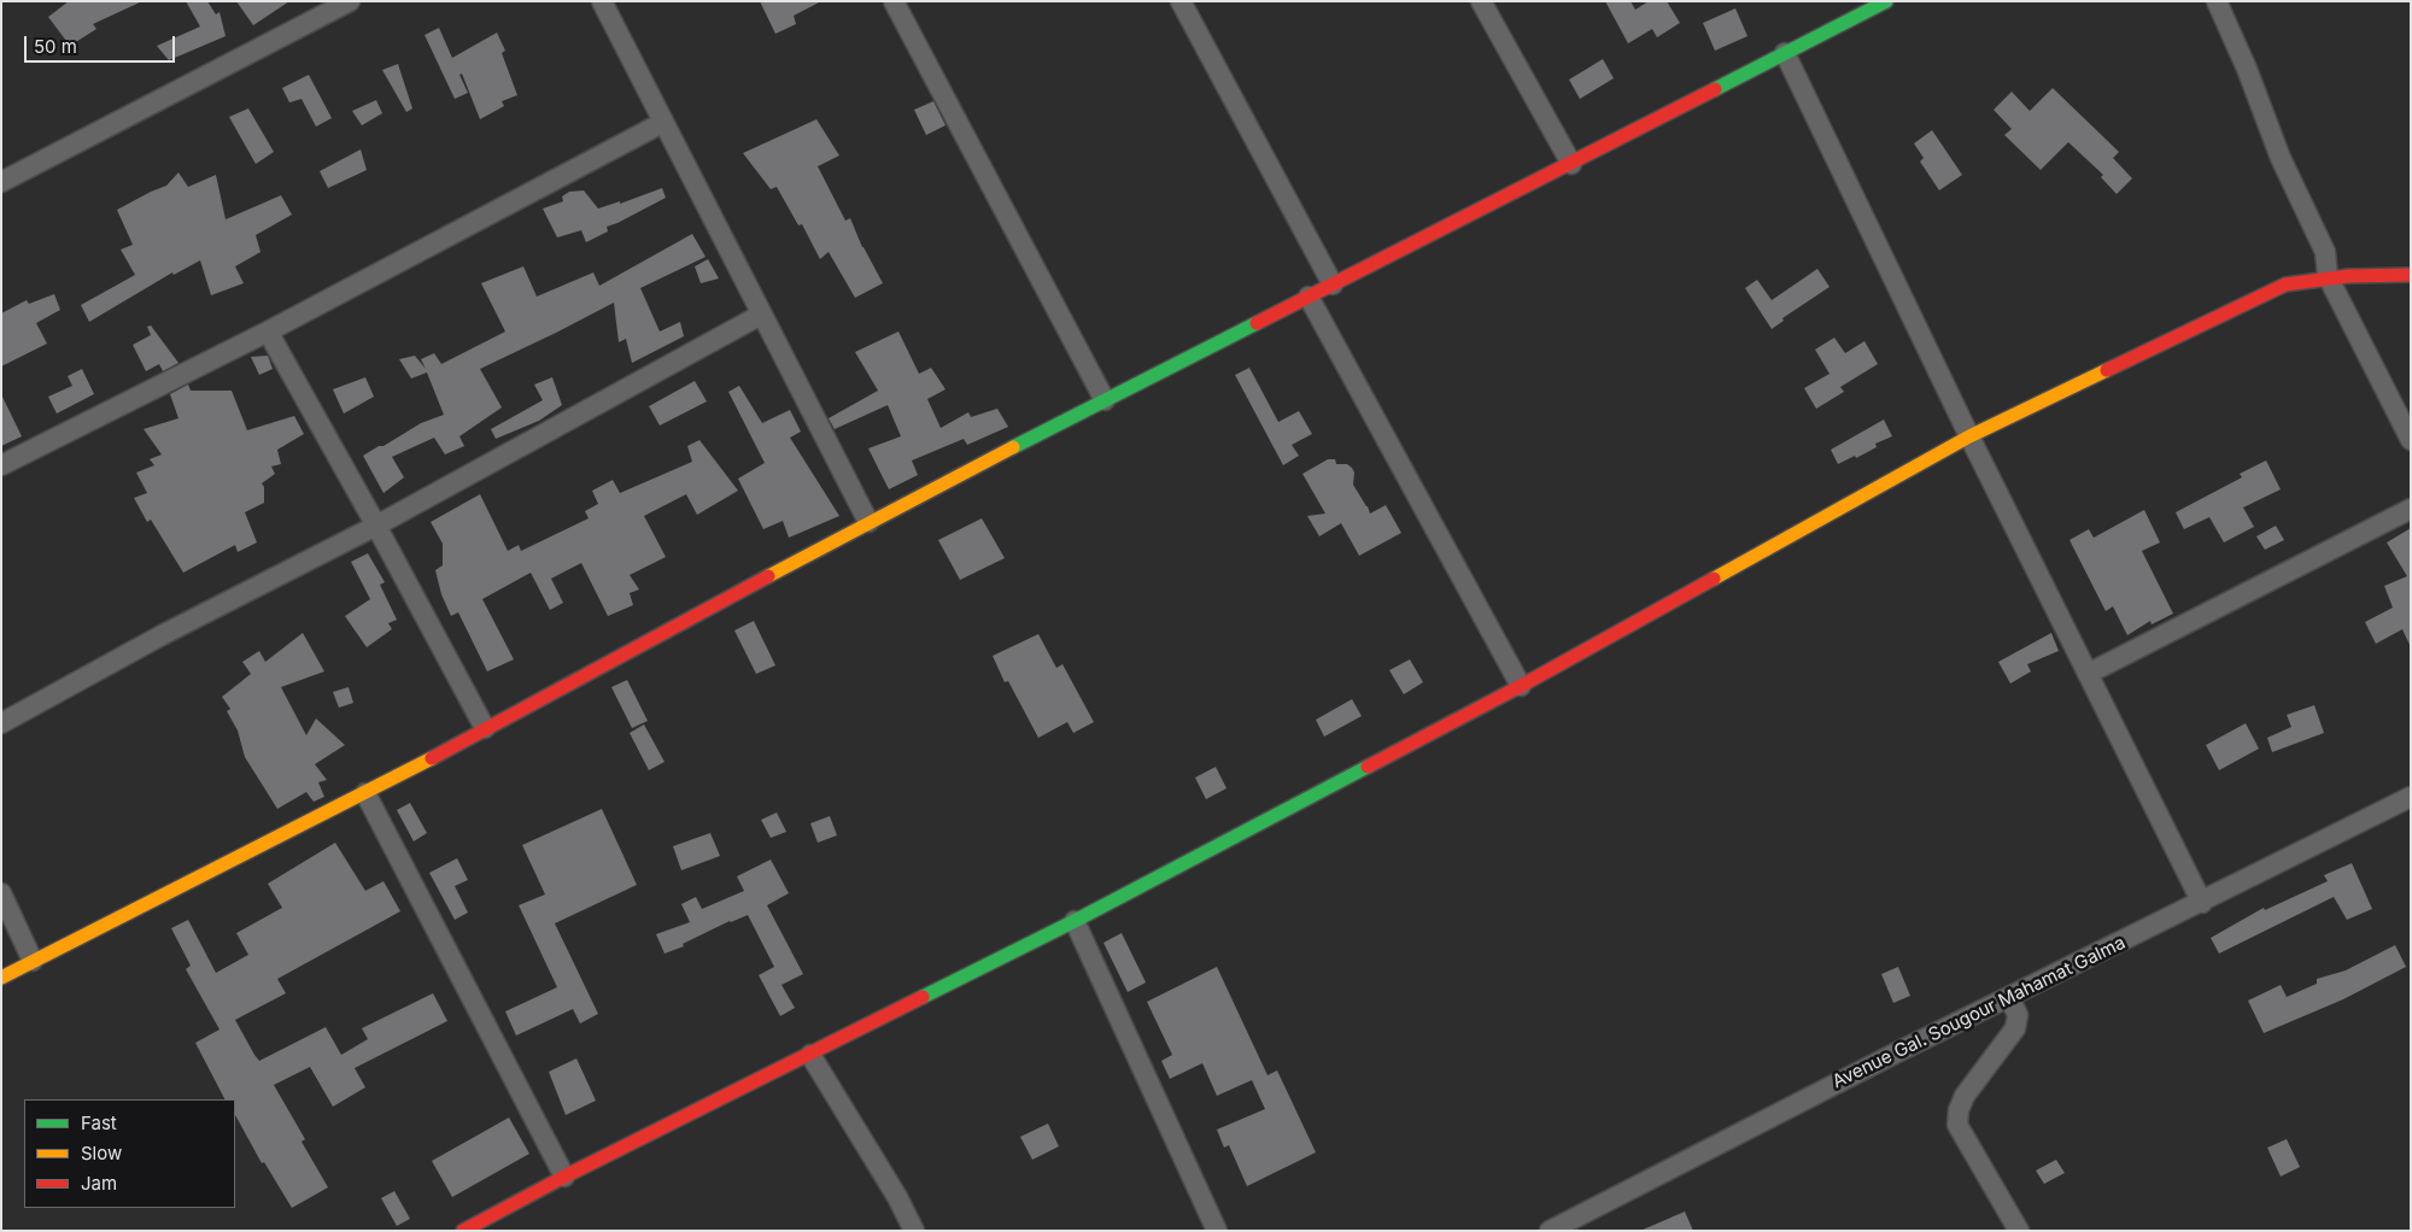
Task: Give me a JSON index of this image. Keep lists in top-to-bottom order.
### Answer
{
  "streets": {
    "street": ["Avenue Gal. Sougour Mahamat Galma"]
  },
  "legend": ["Fast", "Slow", "Jam"],
  "scale_bar": "50 m"
}
